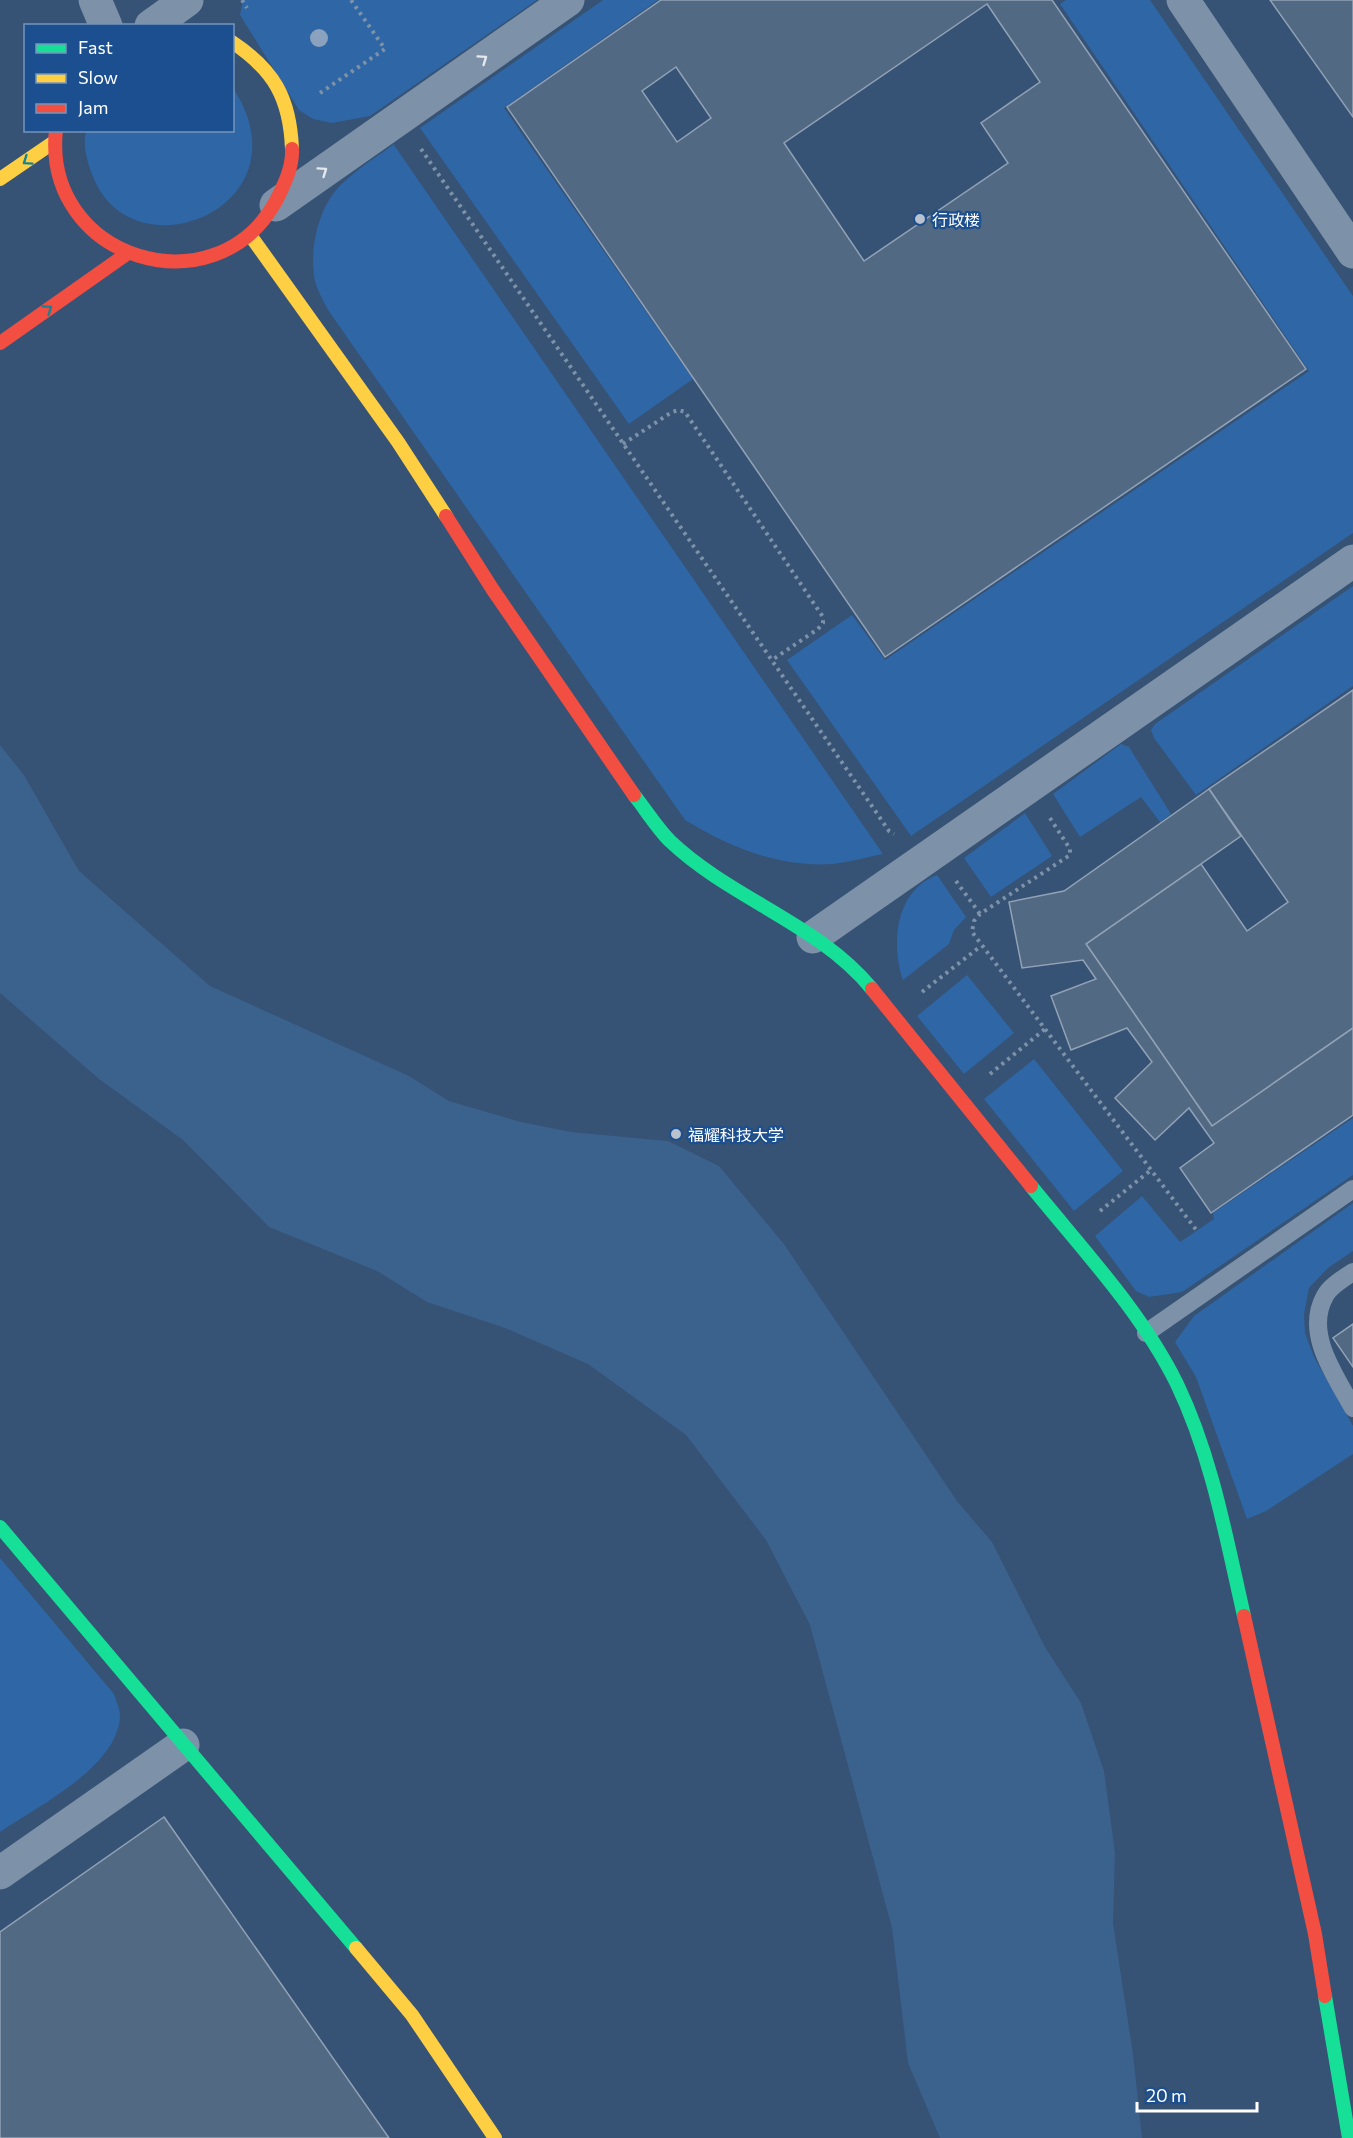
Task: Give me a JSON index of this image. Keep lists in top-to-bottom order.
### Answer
{
  "places": ["行政楼", "福耀科技大学"],
  "legend": ["Fast", "Slow", "Jam"],
  "scale_bar": "20 m"
}
